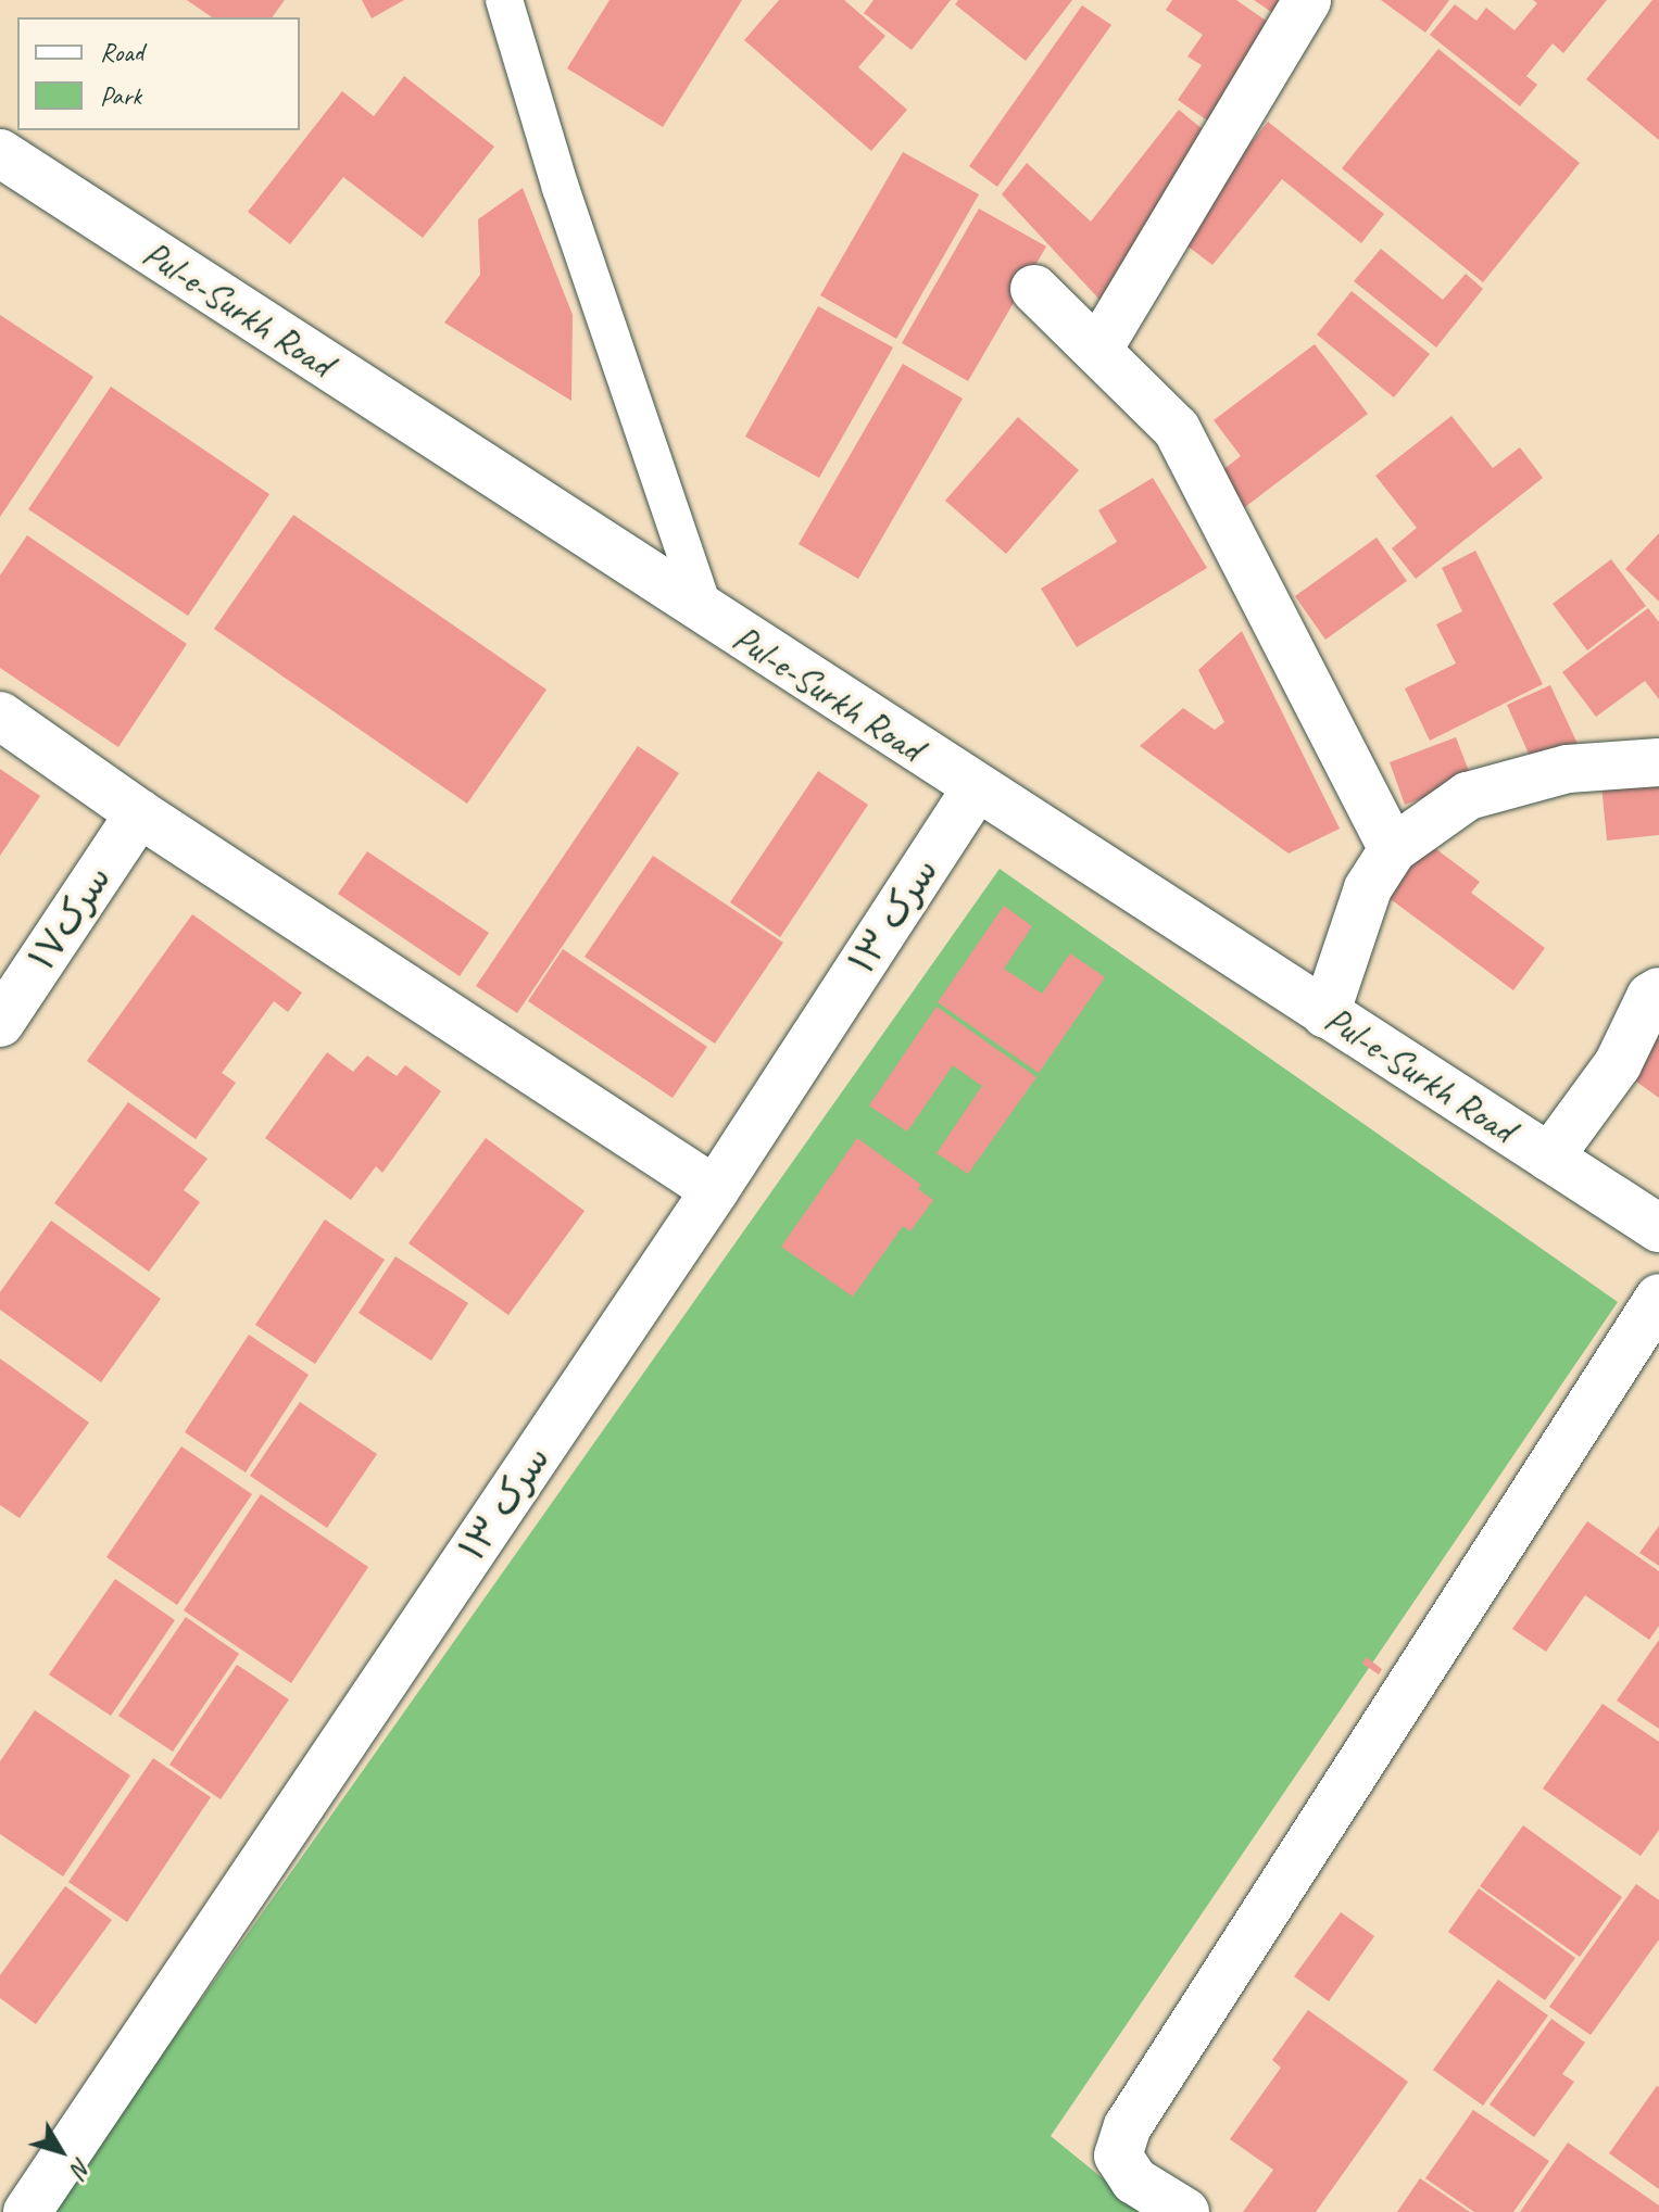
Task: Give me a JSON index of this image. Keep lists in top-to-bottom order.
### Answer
{
  "streets": {
    "street": ["Pul-e-Surkh Road", "سرک ۱۳", "سرک۱۷"]
  },
  "crossings": [
    ["Pul-e-Surkh Road", "سرک ۱۳"]
  ],
  "legend": ["Road", "Park"],
  "north": "bottom right"
}
